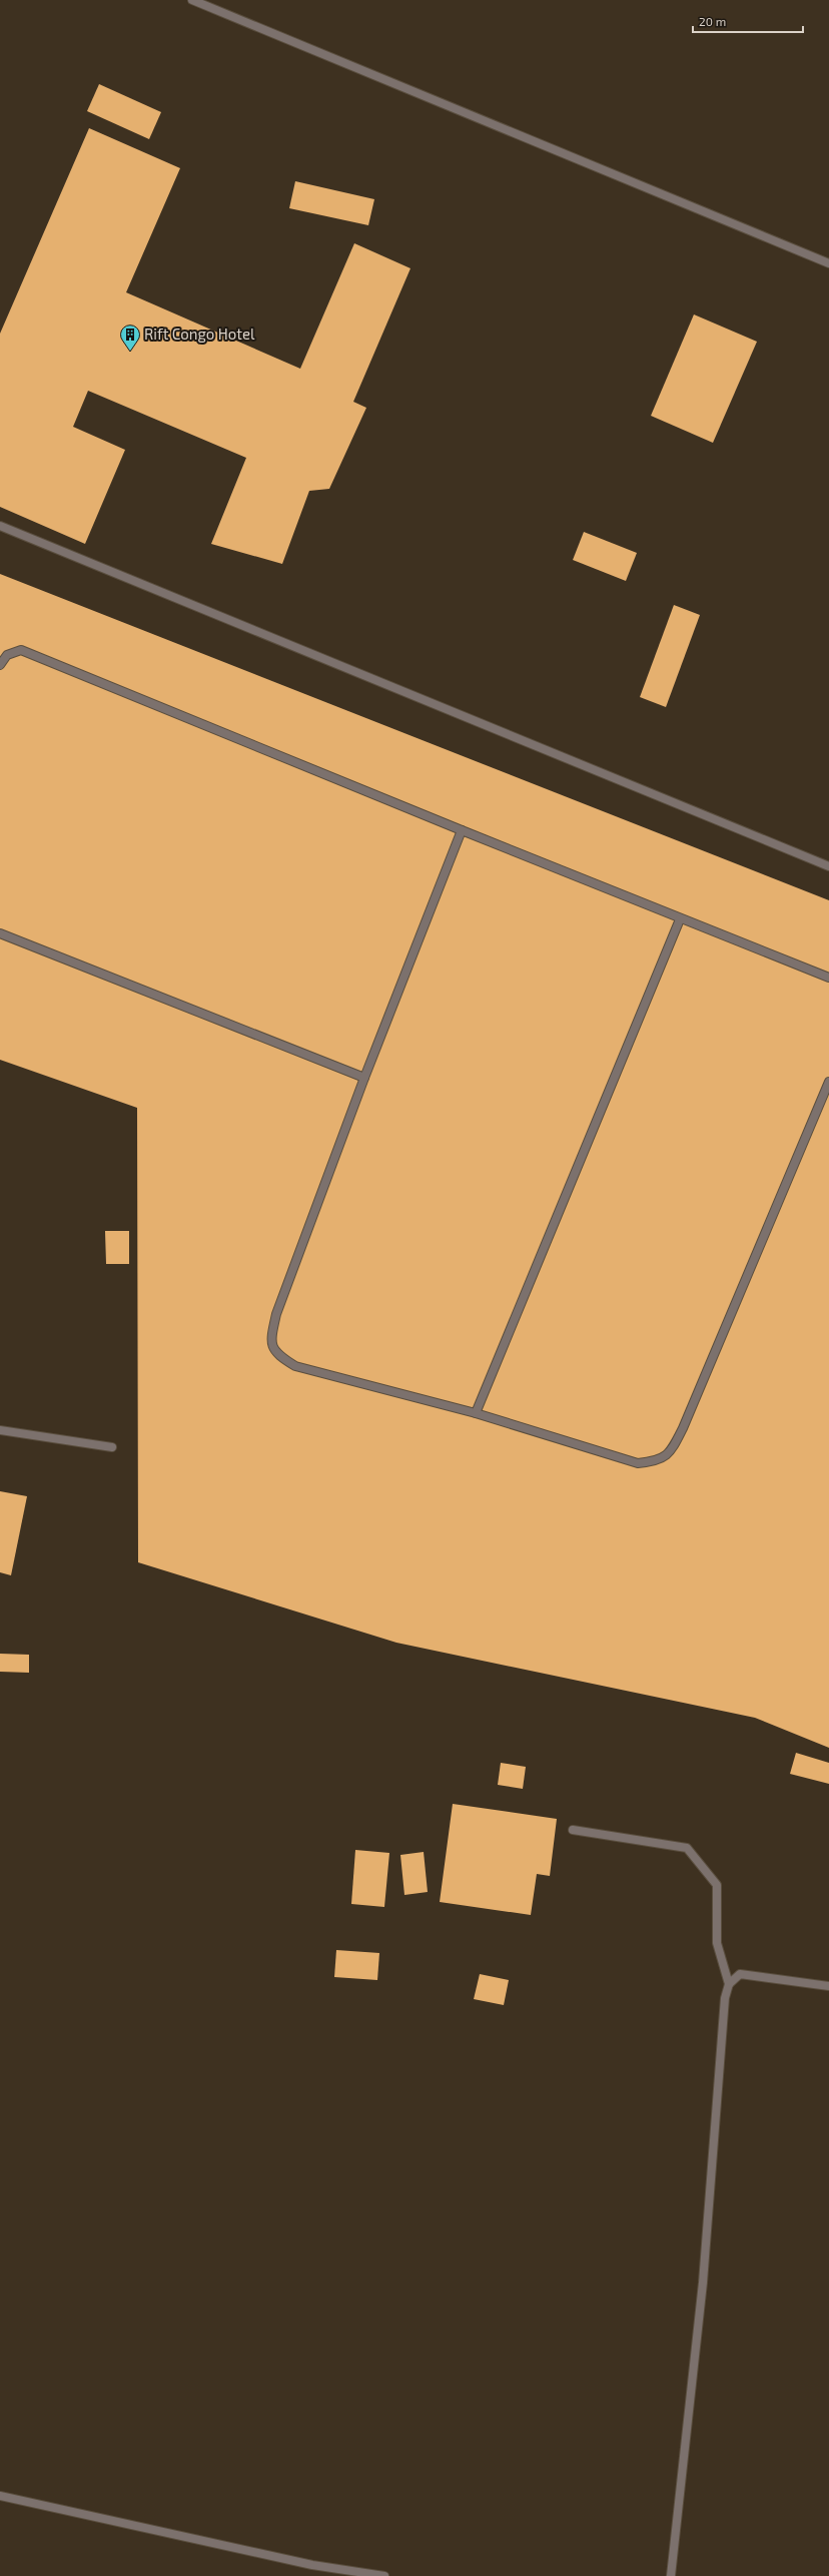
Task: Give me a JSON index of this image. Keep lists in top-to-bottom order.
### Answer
{
  "places": {
    "building": ["Rift Congo Hotel"]
  },
  "scale_bar": "20 m"
}
